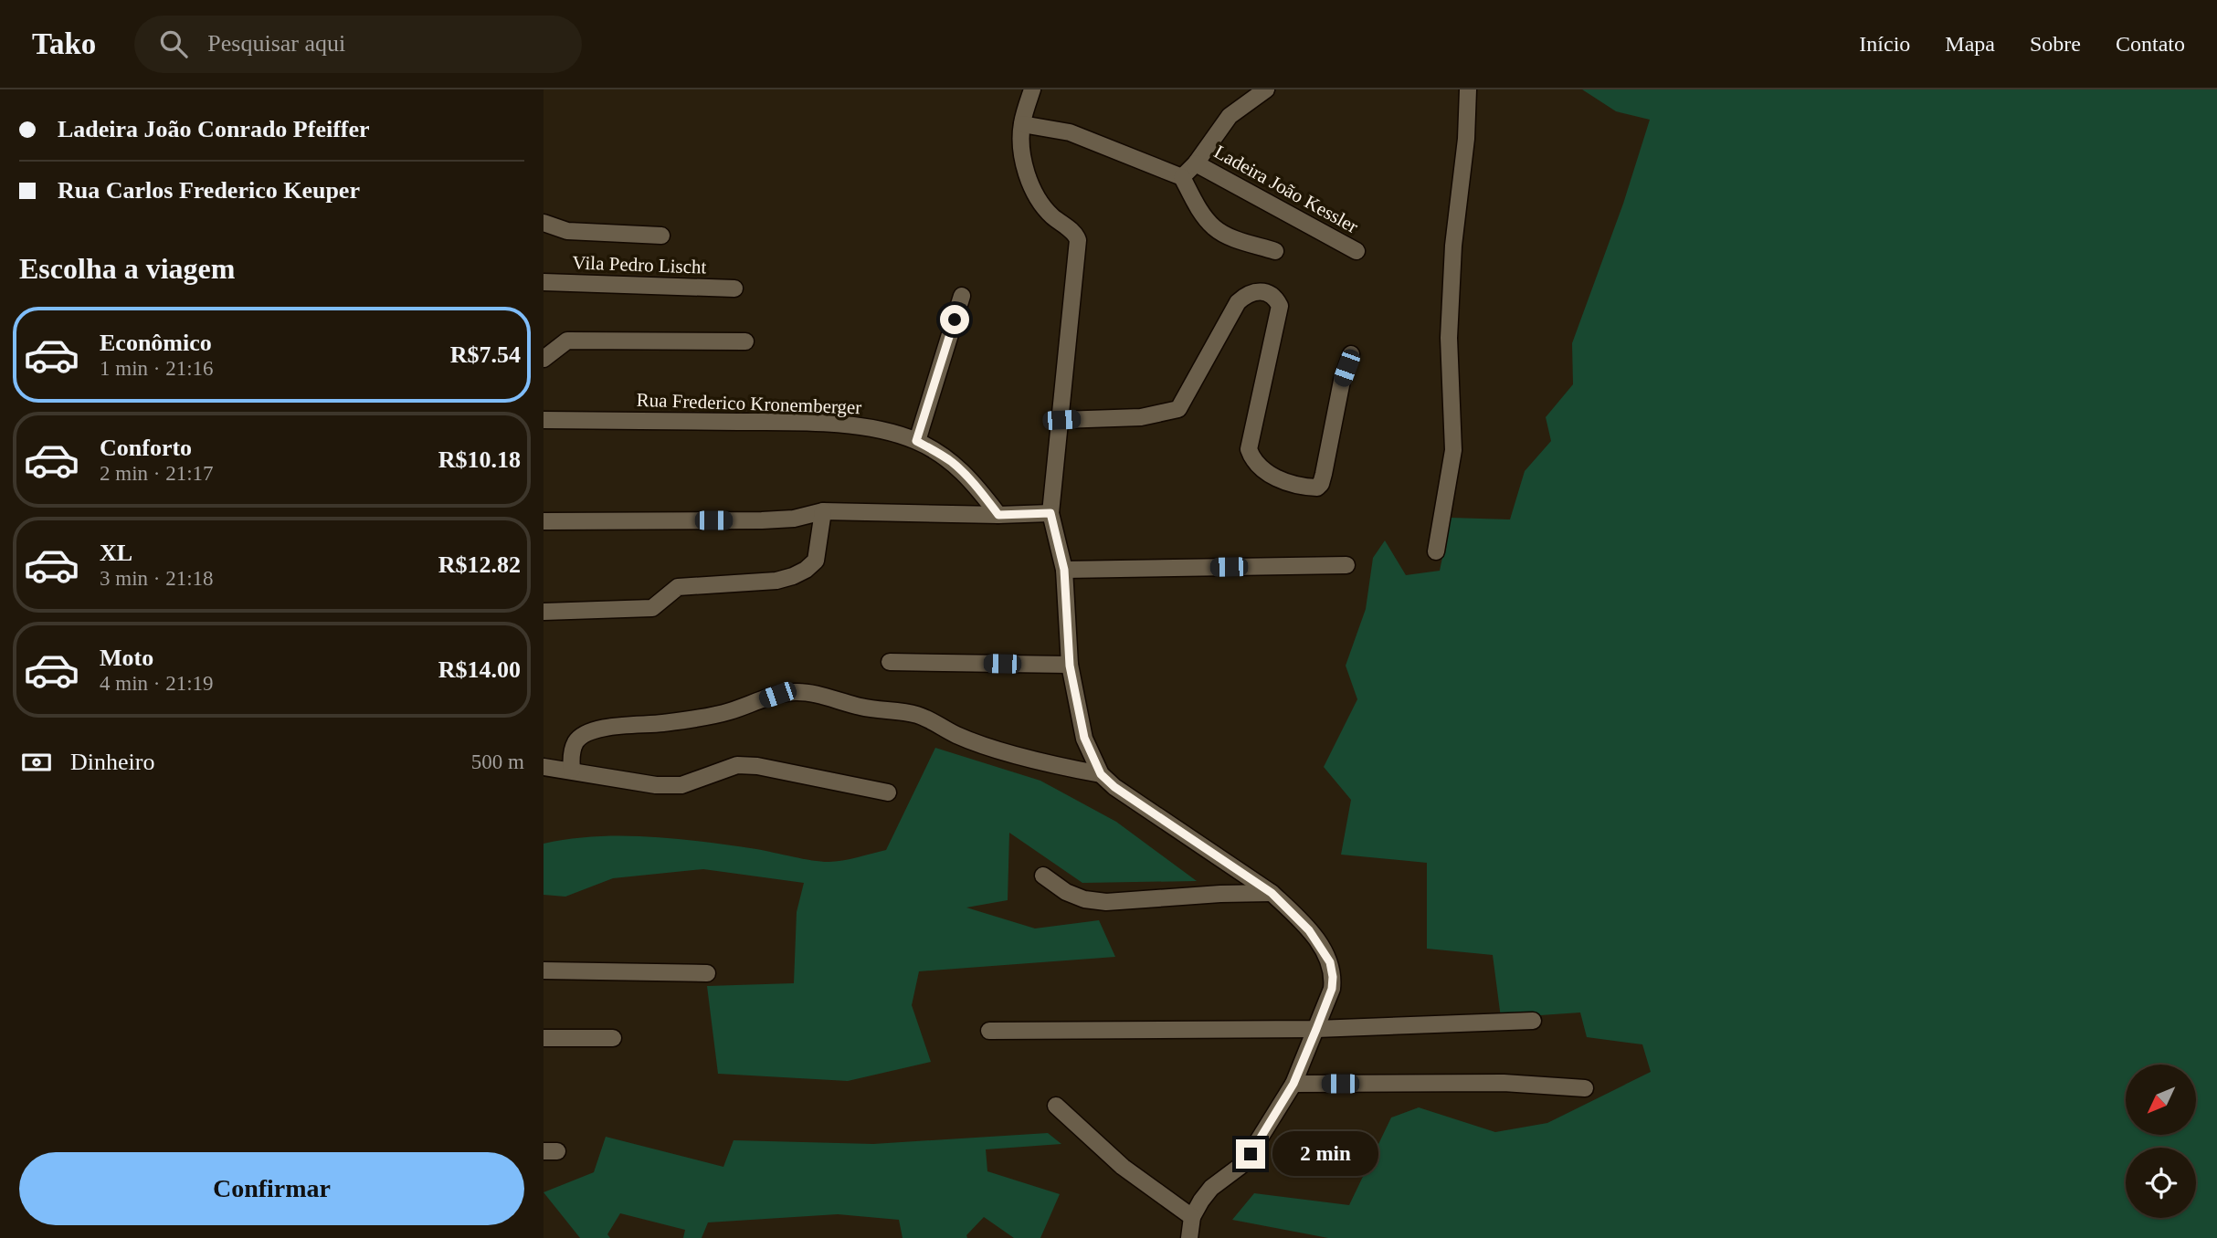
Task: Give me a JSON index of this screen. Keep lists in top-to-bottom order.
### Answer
{
  "streets": {
    "street": ["Ladeira João Kessler", "Vila Pedro Lischt", "Rua Frederico Kronemberger"]
  },
  "north": "bottom left",
  "page": {
    "header": "Tako",
    "search": "Pesquisar aqui",
    "nav": [
      "Início",
      "Mapa",
      "Sobre",
      "Contato"
    ],
    "banner": ["Ladeira João Conrado Pfeiffer", "Rua Carlos Frederico Keuper"],
    "heading": "Escolha a viagem",
    "list": [
      {
        "name": "Econômico",
        "note": "1 min · 21:16",
        "value": "R$7.54"
      },
      {
        "name": "Conforto",
        "note": "2 min · 21:17",
        "value": "R$10.18"
      },
      {
        "name": "XL",
        "note": "3 min · 21:18",
        "value": "R$12.82"
      },
      {
        "name": "Moto",
        "note": "4 min · 21:19",
        "value": "R$14.00"
      }
    ],
    "pay": ["Dinheiro", "500 m"],
    "bubble": "2 min",
    "buttons": "Confirmar"
  }
}
